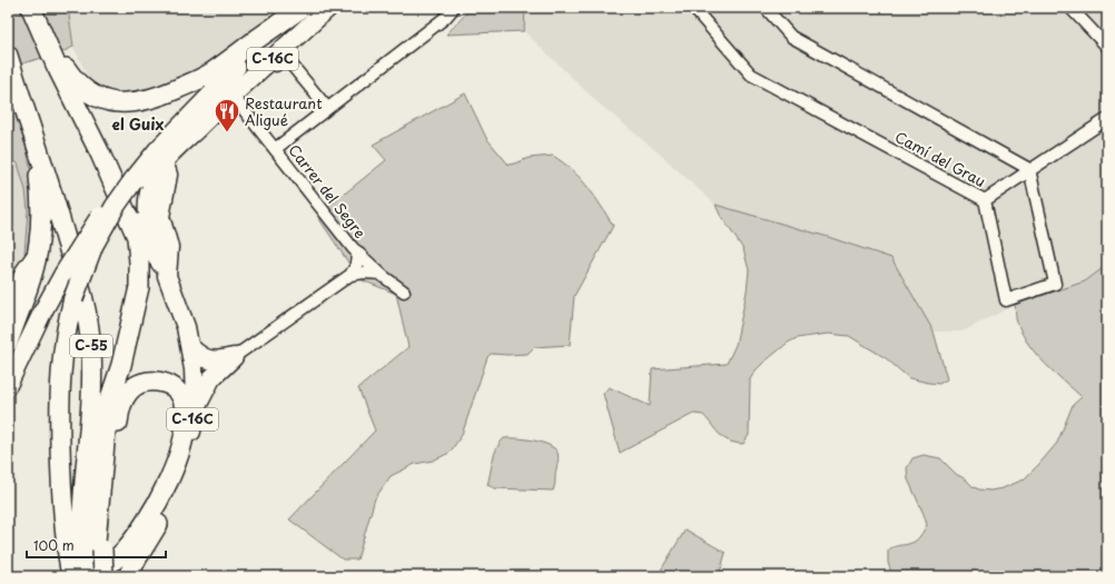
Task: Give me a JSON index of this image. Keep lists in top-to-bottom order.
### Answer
{
  "streets": {
    "highway": ["C-55"],
    "main road": ["C-16C"],
    "street": ["Camí del Grau", "Carrer del Segre"]
  },
  "districts": ["el Guix"],
  "places": {
    "restaurant": ["Restaurant Aligué"]
  },
  "scale_bar": "100 m"
}
